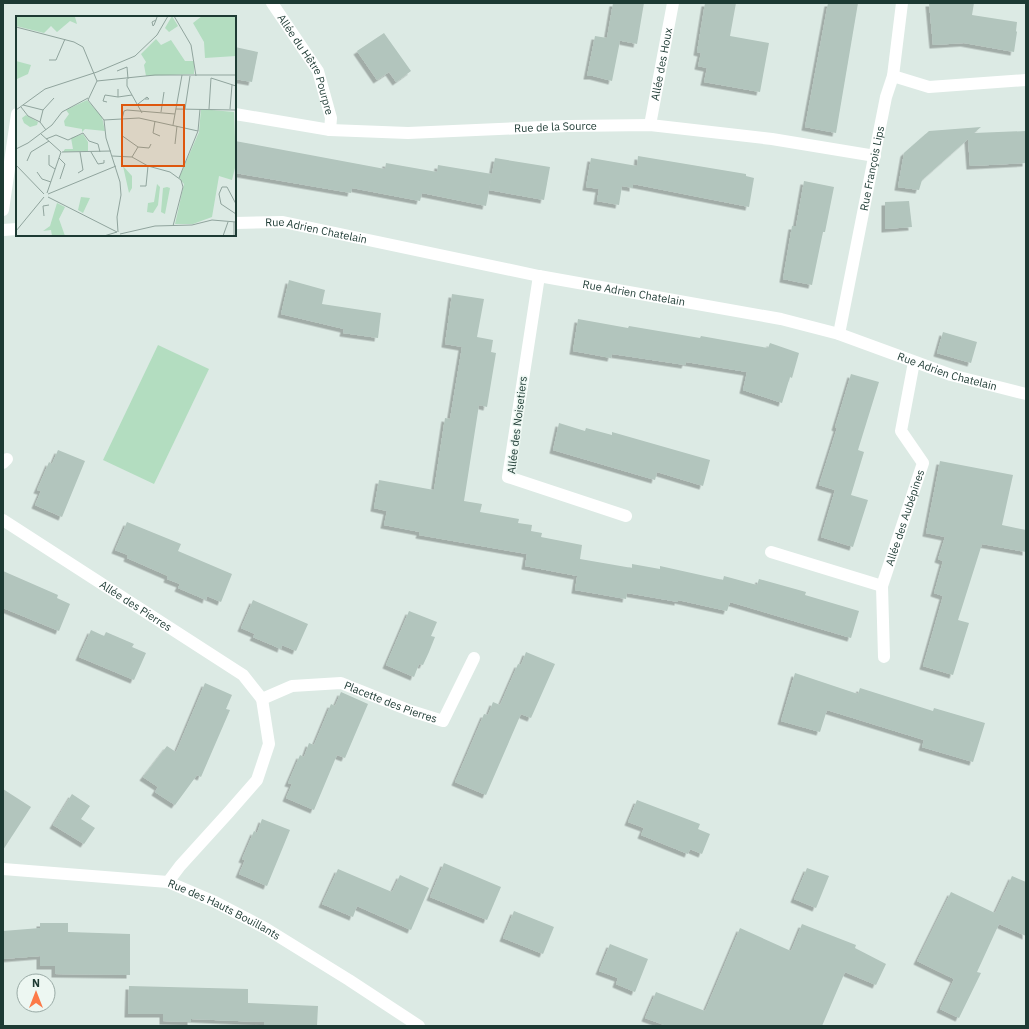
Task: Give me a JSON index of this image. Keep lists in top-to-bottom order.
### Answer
{
  "streets": {
    "street": [
      "Allée des Houx",
      "Allée du Hêtre Pourpre",
      "Rue de la Source",
      "Rue François Lips",
      "Rue Adrien Chatelain",
      "Allée des Noisetiers",
      "Allée des Aubépines",
      "Allée des Pierres",
      "Placette des Pierres",
      "Rue des Hauts Bouillants"
    ]
  },
  "crossings": [
    ["Allée des Houx", "Rue de la Source"],
    ["Allée du Hêtre Pourpre", "Rue de la Source"],
    ["Rue de la Source", "Rue François Lips"],
    ["Rue François Lips", "Rue Adrien Chatelain"],
    ["Rue Adrien Chatelain", "Allée des Noisetiers"],
    ["Rue Adrien Chatelain", "Allée des Aubépines"],
    ["Allée des Pierres", "Placette des Pierres"]
  ],
  "north": "top"
}
